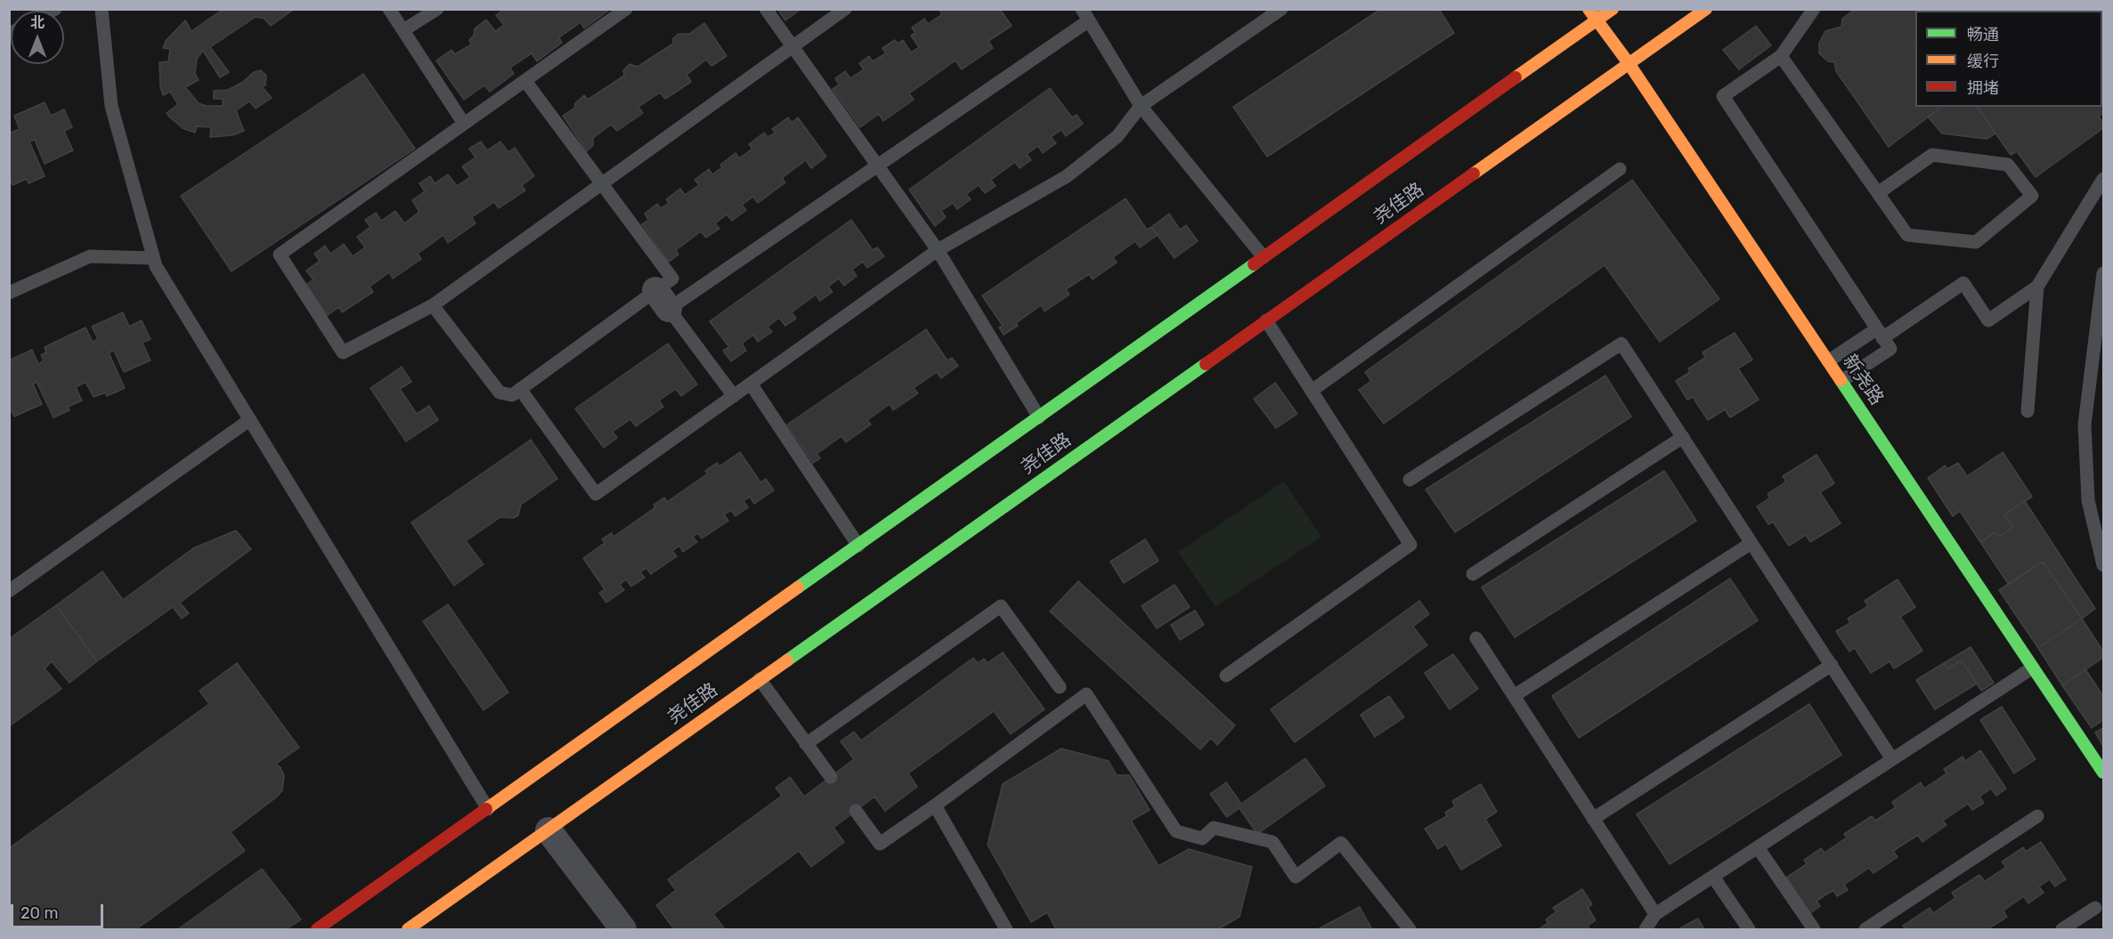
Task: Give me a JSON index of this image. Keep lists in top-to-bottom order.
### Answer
{
  "streets": {
    "main road": ["尧佳路", "新尧路"]
  },
  "crossings": [
    ["尧佳路", "新尧路"]
  ],
  "legend": ["畅通", "缓行", "拥堵"],
  "scale_bar": "20 m",
  "north": "top"
}
